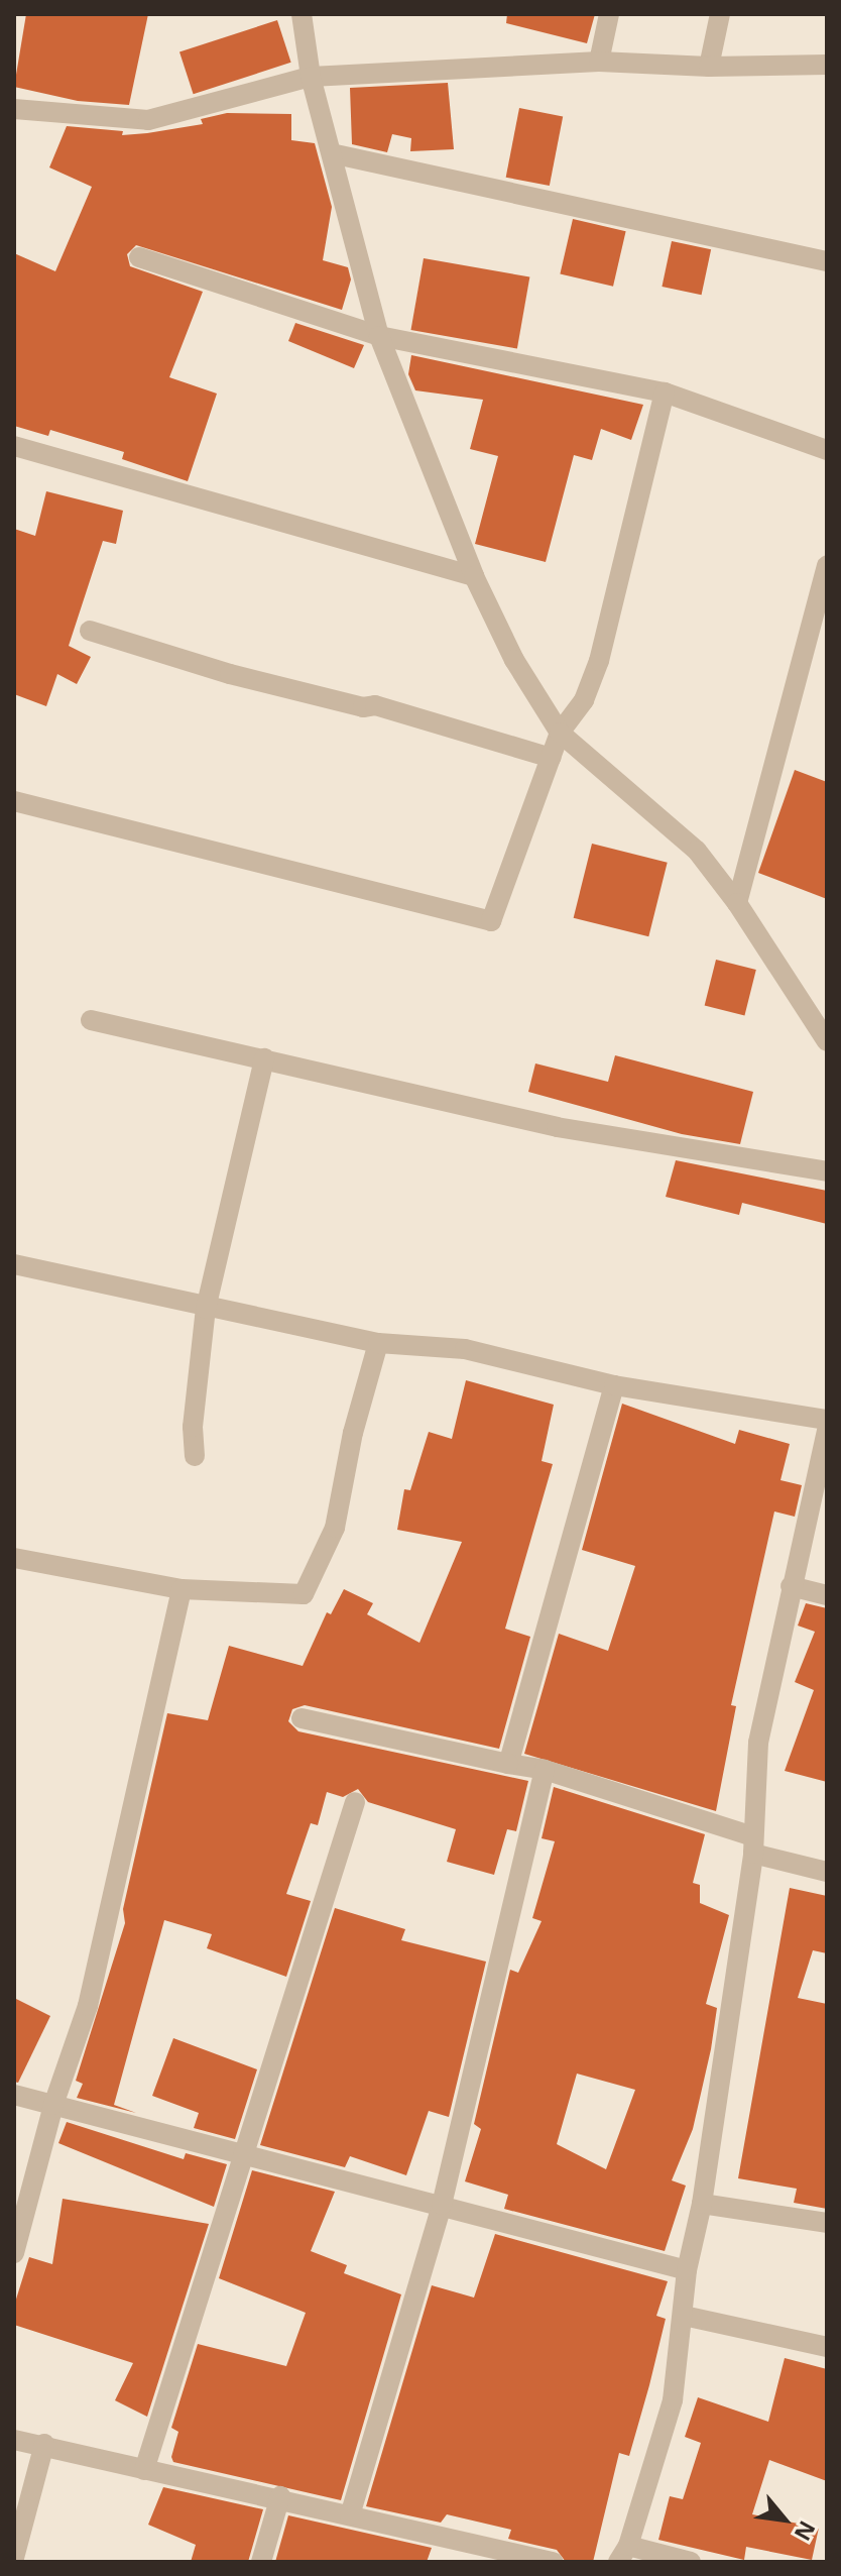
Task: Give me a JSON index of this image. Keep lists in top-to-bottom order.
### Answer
{
  "north": "bottom right"
}
